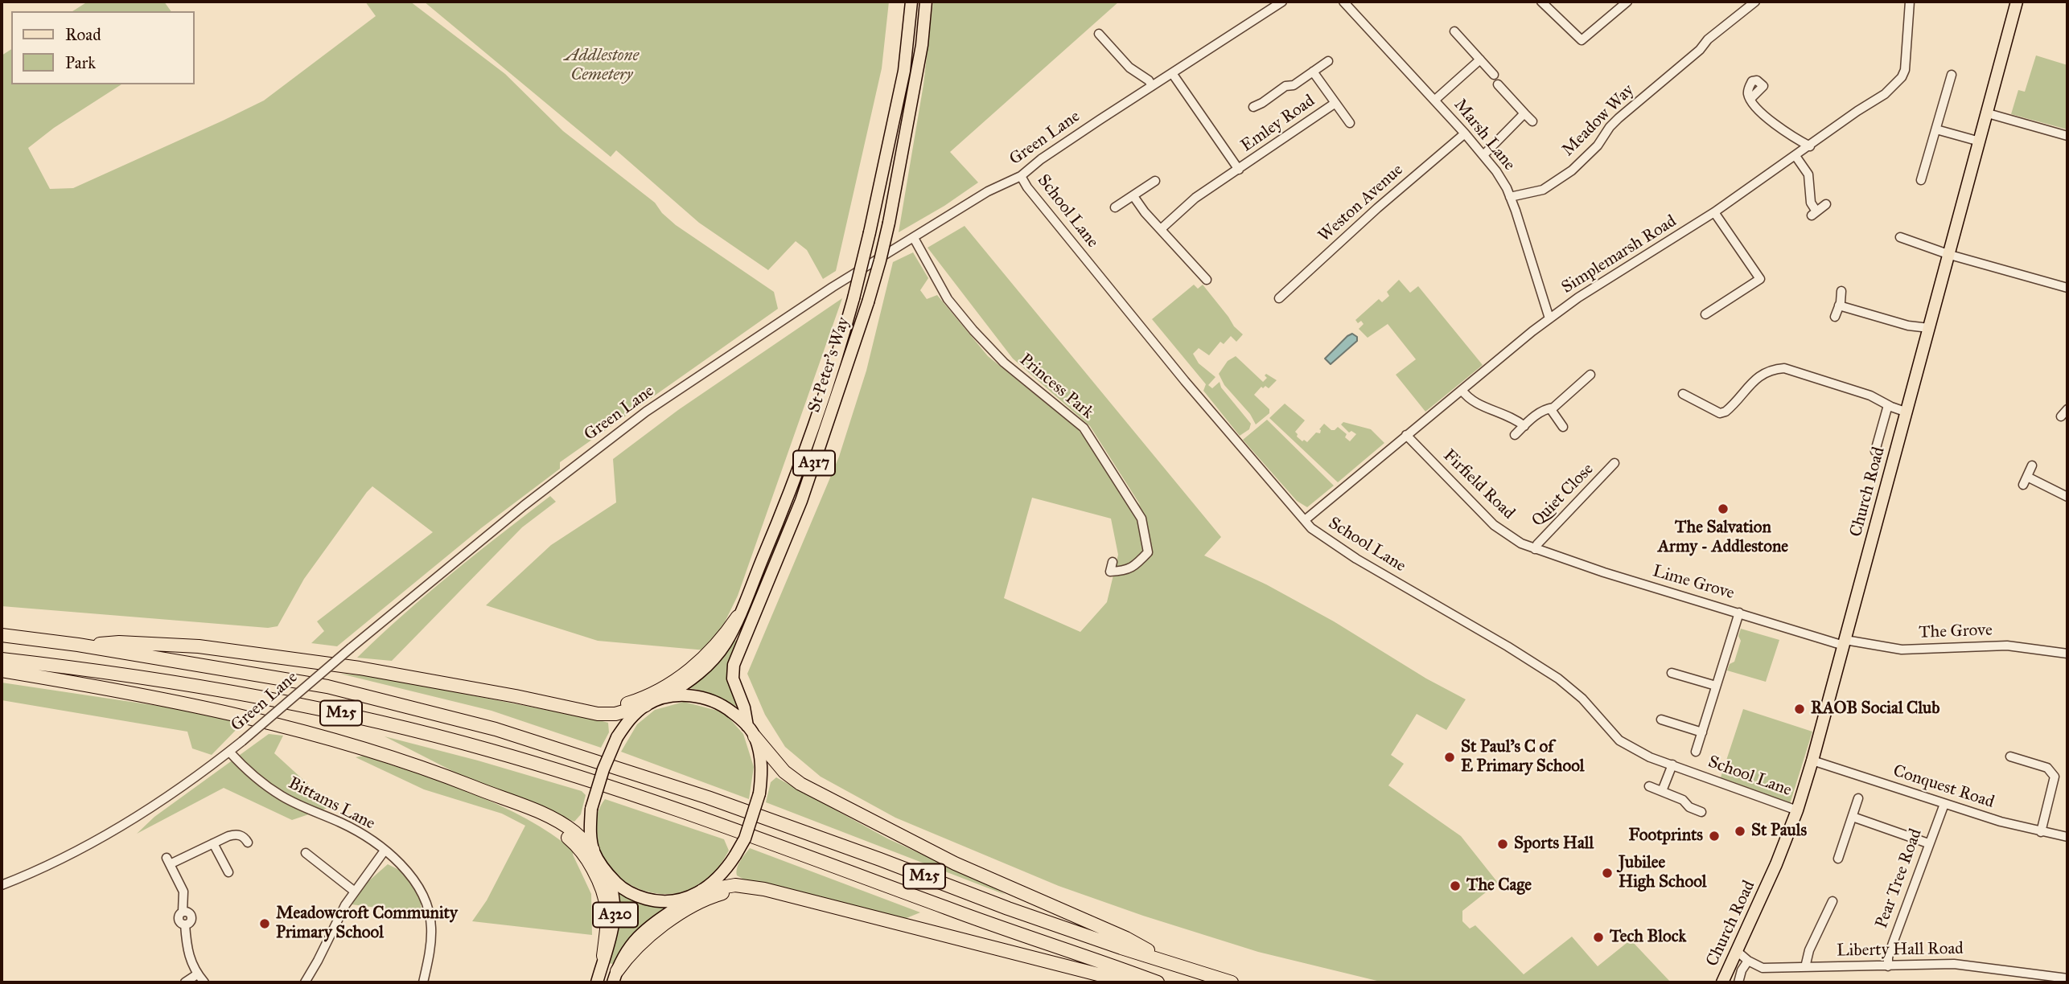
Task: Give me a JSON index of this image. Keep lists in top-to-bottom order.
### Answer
{
  "streets": {
    "highway": ["M25"],
    "main road": [
      "St Peter's Way",
      "A317",
      "Church Road",
      "A320"
    ],
    "street": [
      "Meadow Way",
      "Emley Road",
      "Marsh Lane",
      "Green Lane",
      "Weston Avenue",
      "School Lane",
      "Simplemarsh Road",
      "Princess Park",
      "Firfield Road",
      "Quiet Close",
      "Lime Grove",
      "The Grove",
      "Conquest Road",
      "Bittams Lane",
      "Pear Tree Road",
      "Liberty Hall Road"
    ]
  },
  "crossings": [
    ["Meadow Way", "Marsh Lane"],
    ["Emley Road", "Green Lane"],
    ["Marsh Lane", "Weston Avenue"],
    ["Marsh Lane", "Simplemarsh Road"],
    ["Green Lane", "School Lane"],
    ["Green Lane", "Princess Park"],
    ["Green Lane", "Bittams Lane"],
    ["School Lane", "Simplemarsh Road"],
    ["School Lane", "Church Road"],
    ["Simplemarsh Road", "Firfield Road"],
    ["St Peter's Way", "M25"],
    ["St Peter's Way", "A320"],
    ["Firfield Road", "Quiet Close"],
    ["Firfield Road", "Lime Grove"],
    ["Church Road", "Lime Grove"],
    ["Church Road", "The Grove"],
    ["Church Road", "Conquest Road"],
    ["Church Road", "Liberty Hall Road"],
    ["Quiet Close", "Lime Grove"],
    ["Lime Grove", "The Grove"],
    ["M25", "A320"],
    ["Conquest Road", "Pear Tree Road"],
    ["Pear Tree Road", "Liberty Hall Road"]
  ],
  "parks": ["Addlestone Cemetery"],
  "places": [
    "The Salvation Army - Addlestone",
    "RAOB Social Club",
    "St Paul's C of E Primary School",
    "St Pauls",
    "Footprints",
    "Sports Hall",
    "Jubilee High School",
    "The Cage",
    "Meadowcroft Community Primary School",
    "Tech Block"
  ],
  "legend": ["Road", "Park"]
}
